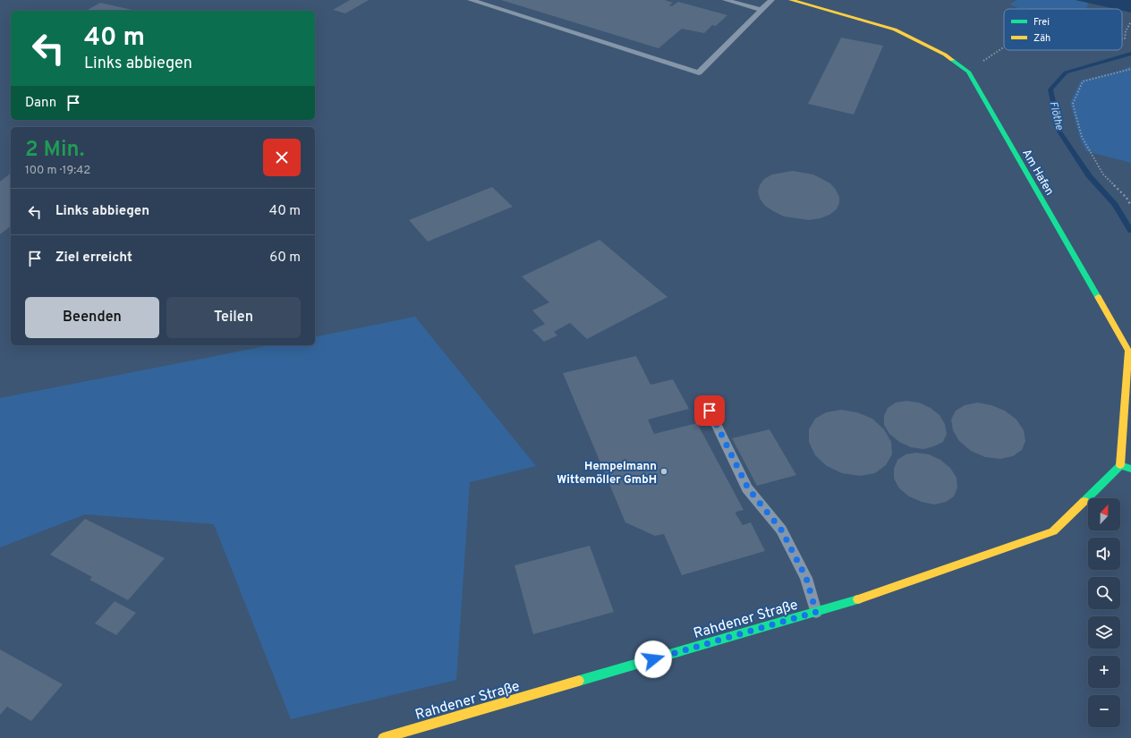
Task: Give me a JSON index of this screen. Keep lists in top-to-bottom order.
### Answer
{
  "streets": {
    "street": ["Am Hafen", "Rahdener Straße"]
  },
  "crossings": [
    ["Am Hafen", "Rahdener Straße"]
  ],
  "water": ["Flöthe"],
  "places": ["Hempelmann Wittemöller GmbH"],
  "legend": ["Frei", "Zäh"],
  "north": "top",
  "page": {
    "turn": ["40 m", "Links abbiegen"],
    "then": "Dann",
    "heading": ["2 Min.", "100 m · 19:42"],
    "list": [
      {
        "name": "Links abbiegen",
        "value": "40 m"
      },
      {
        "name": "Ziel erreicht",
        "value": "60 m"
      }
    ],
    "buttons": ["Beenden", "Teilen"],
    "map_buttons": ["+", "−"]
  }
}
